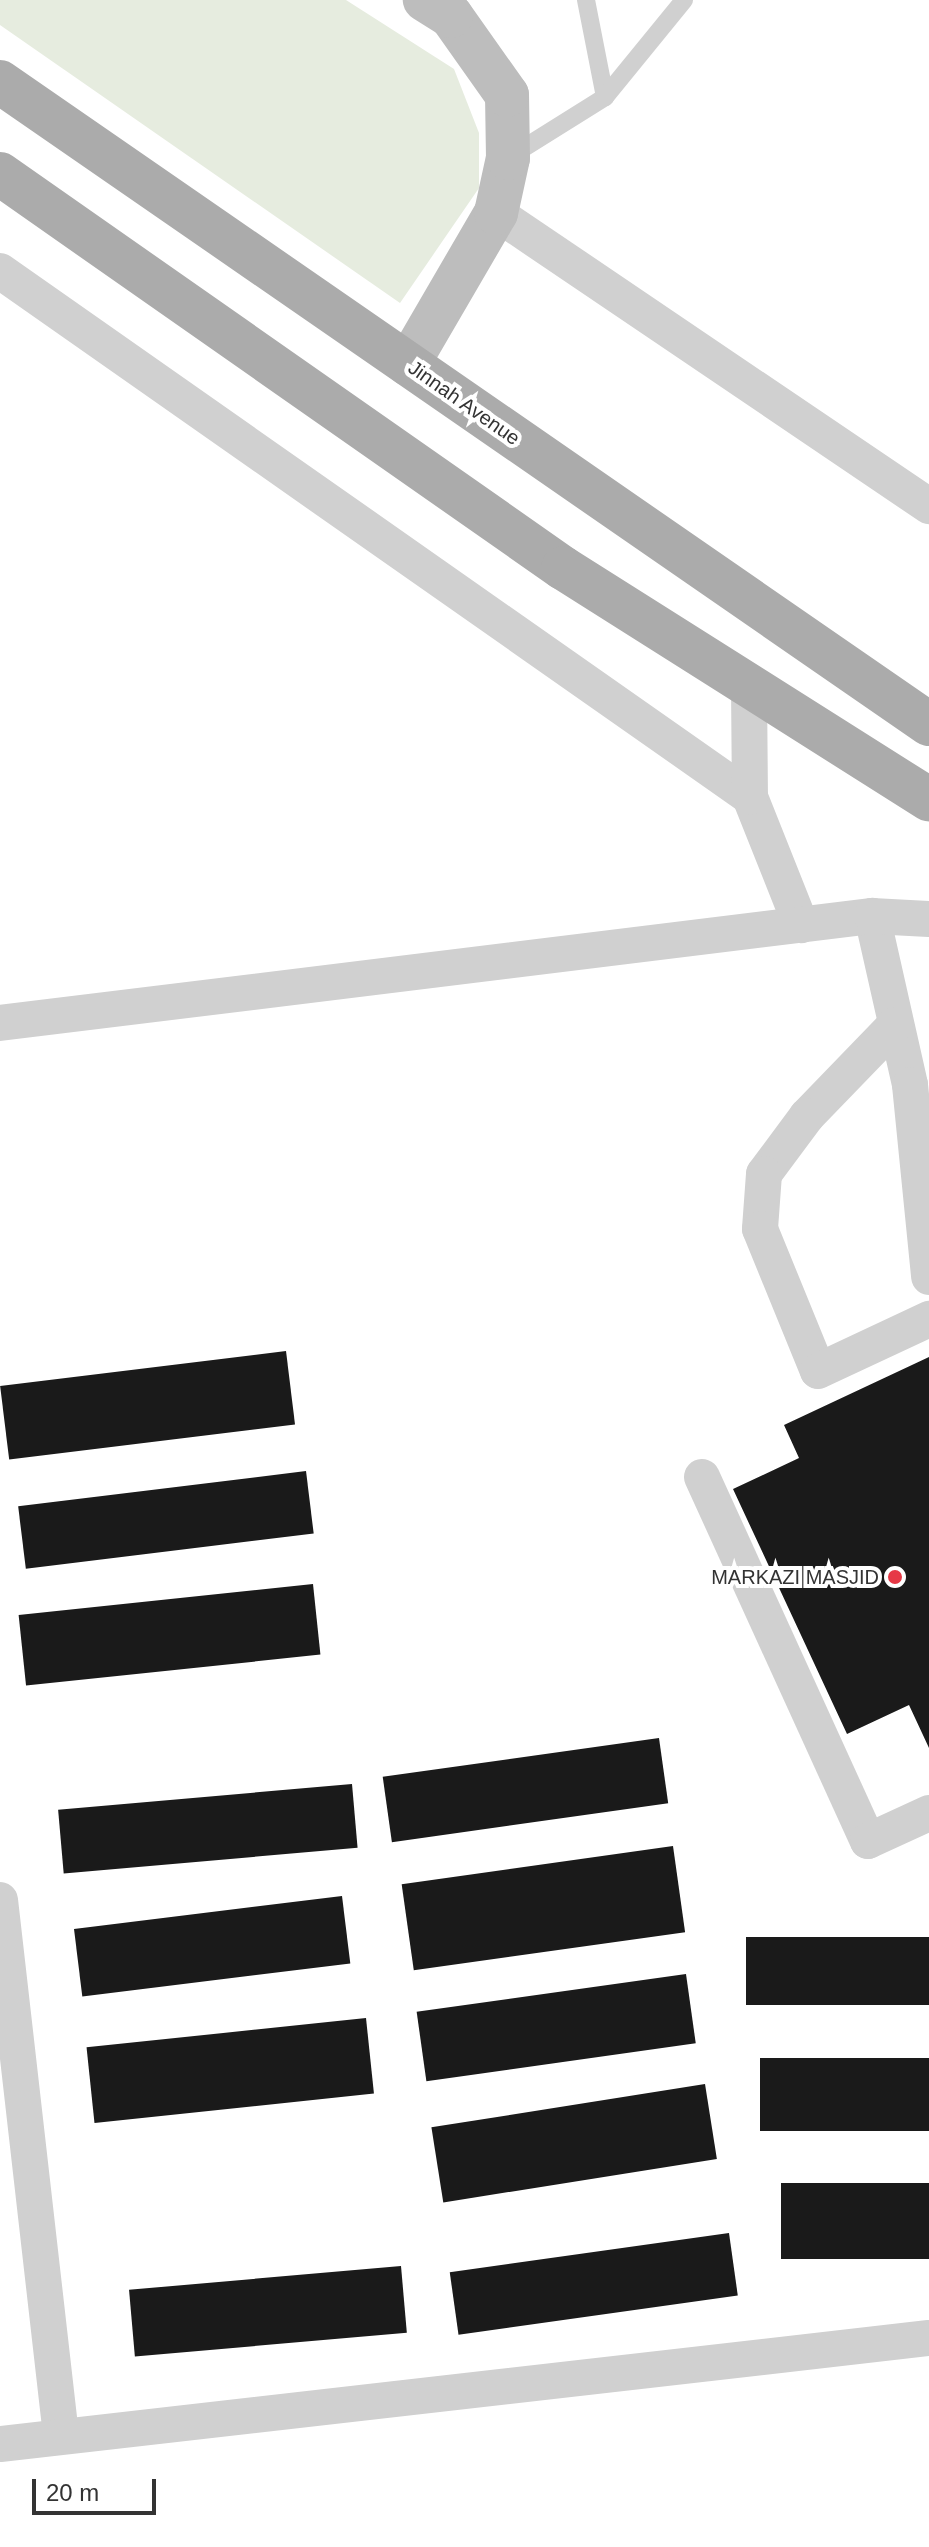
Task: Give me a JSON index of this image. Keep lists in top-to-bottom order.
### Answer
{
  "streets": {
    "main road": ["Jinnah Avenue"]
  },
  "places": ["MARKAZI MASJID"],
  "scale_bar": "20 m"
}
